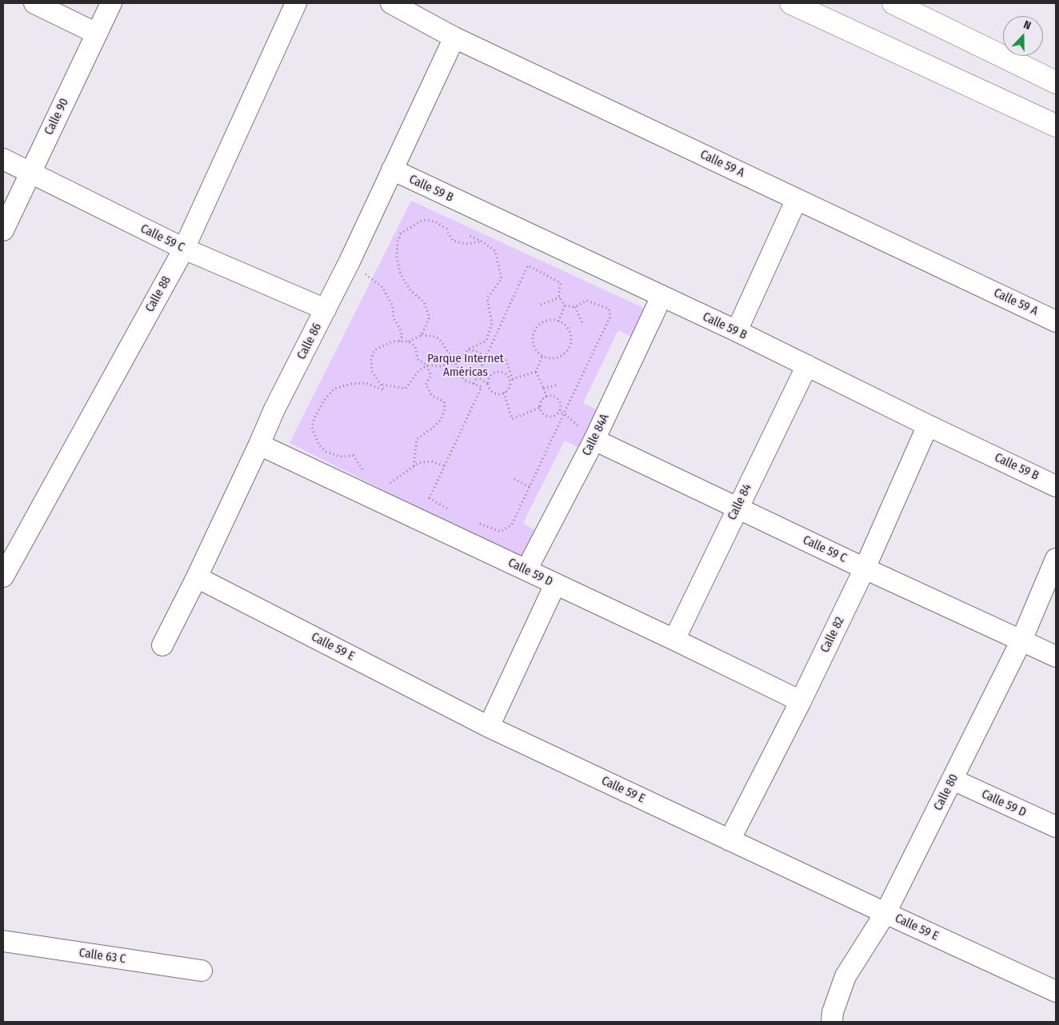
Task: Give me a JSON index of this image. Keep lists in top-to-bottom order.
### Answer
{
  "streets": {
    "street": [
      "Calle 90",
      "Calle 59 A",
      "Calle 59 B",
      "Calle 59 C",
      "Calle 88",
      "Calle 86",
      "Calle 84A",
      "Calle 84",
      "Calle 59 D",
      "Calle 82",
      "Calle 59 E",
      "Calle 80",
      "Calle 63 C"
    ]
  },
  "crossings": [
    ["Calle 90", "Calle 59 C"],
    ["Calle 59 A", "Calle 86"],
    ["Calle 59 B", "Calle 86"],
    ["Calle 59 B", "Calle 84A"],
    ["Calle 59 B", "Calle 84"],
    ["Calle 59 B", "Calle 82"],
    ["Calle 59 C", "Calle 88"],
    ["Calle 59 C", "Calle 86"],
    ["Calle 59 C", "Calle 84A"],
    ["Calle 59 C", "Calle 84"],
    ["Calle 59 C", "Calle 82"],
    ["Calle 59 C", "Calle 80"],
    ["Calle 86", "Calle 59 D"],
    ["Calle 86", "Calle 59 E"],
    ["Calle 84A", "Calle 59 D"],
    ["Calle 84", "Calle 59 D"],
    ["Calle 59 D", "Calle 82"],
    ["Calle 59 D", "Calle 80"],
    ["Calle 82", "Calle 59 E"],
    ["Calle 59 E", "Calle 80"]
  ],
  "parks": ["Parque Internet Américas"],
  "north": "top"
}
